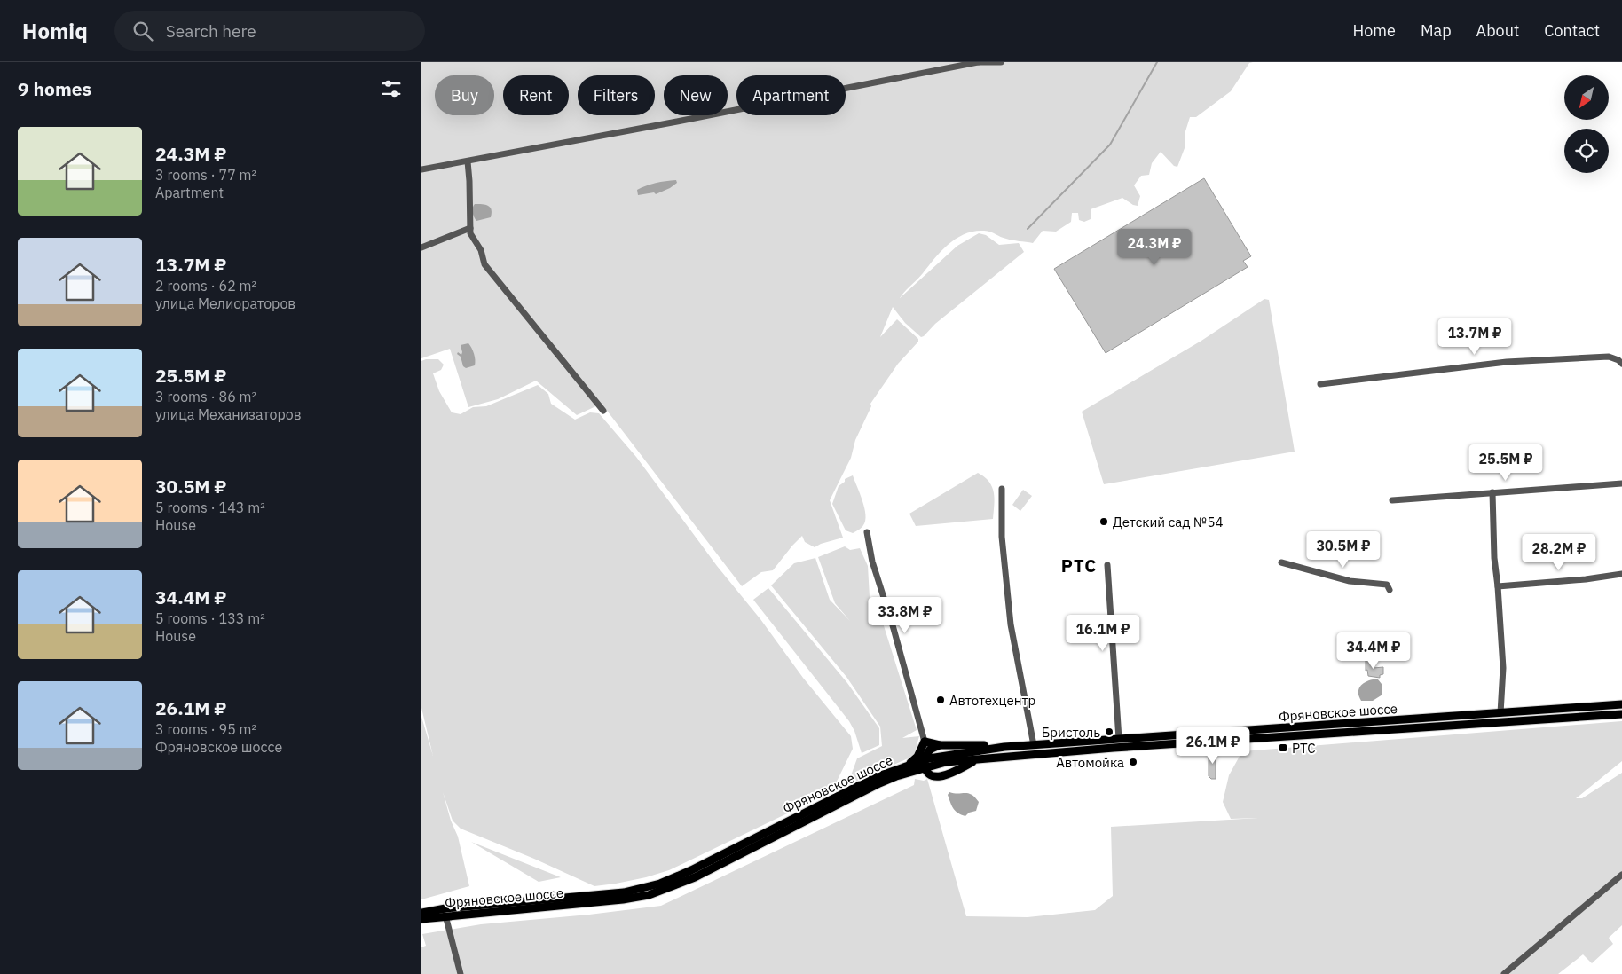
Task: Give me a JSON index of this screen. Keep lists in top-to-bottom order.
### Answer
{
  "streets": {
    "main road": ["Фряновское шоссе"]
  },
  "districts": ["РТС"],
  "places": {
    "other": [
      "Детский сад №54",
      "Автотехцентр",
      "Бристоль",
      "Автомойка"
    ],
    "transit": ["РТС"]
  },
  "north": "bottom left",
  "page": {
    "header": "Homiq",
    "search": "Search here",
    "nav": [
      "Home",
      "Map",
      "About",
      "Contact"
    ],
    "heading": "9 homes",
    "chip": [
      "Buy",
      "Rent",
      "Filters",
      "New",
      "Apartment"
    ],
    "list": [
      {
        "name": "24.3M ₽",
        "note": "3 rooms · 77 m² · Apartment"
      },
      {
        "name": "13.7M ₽",
        "note": "2 rooms · 62 m² · улица Мелиораторов"
      },
      {
        "name": "25.5M ₽",
        "note": "3 rooms · 86 m² · улица Механизаторов"
      },
      {
        "name": "30.5M ₽",
        "note": "5 rooms · 143 m² · House"
      },
      {
        "name": "34.4M ₽",
        "note": "5 rooms · 133 m² · House"
      },
      {
        "name": "26.1M ₽",
        "note": "3 rooms · 95 m² · Фряновское шоссе"
      }
    ],
    "price": [
      "24.3M ₽",
      "13.7M ₽",
      "25.5M ₽",
      "30.5M ₽",
      "28.2M ₽",
      "33.8M ₽",
      "16.1M ₽",
      "34.4M ₽",
      "26.1M ₽"
    ]
  }
}
